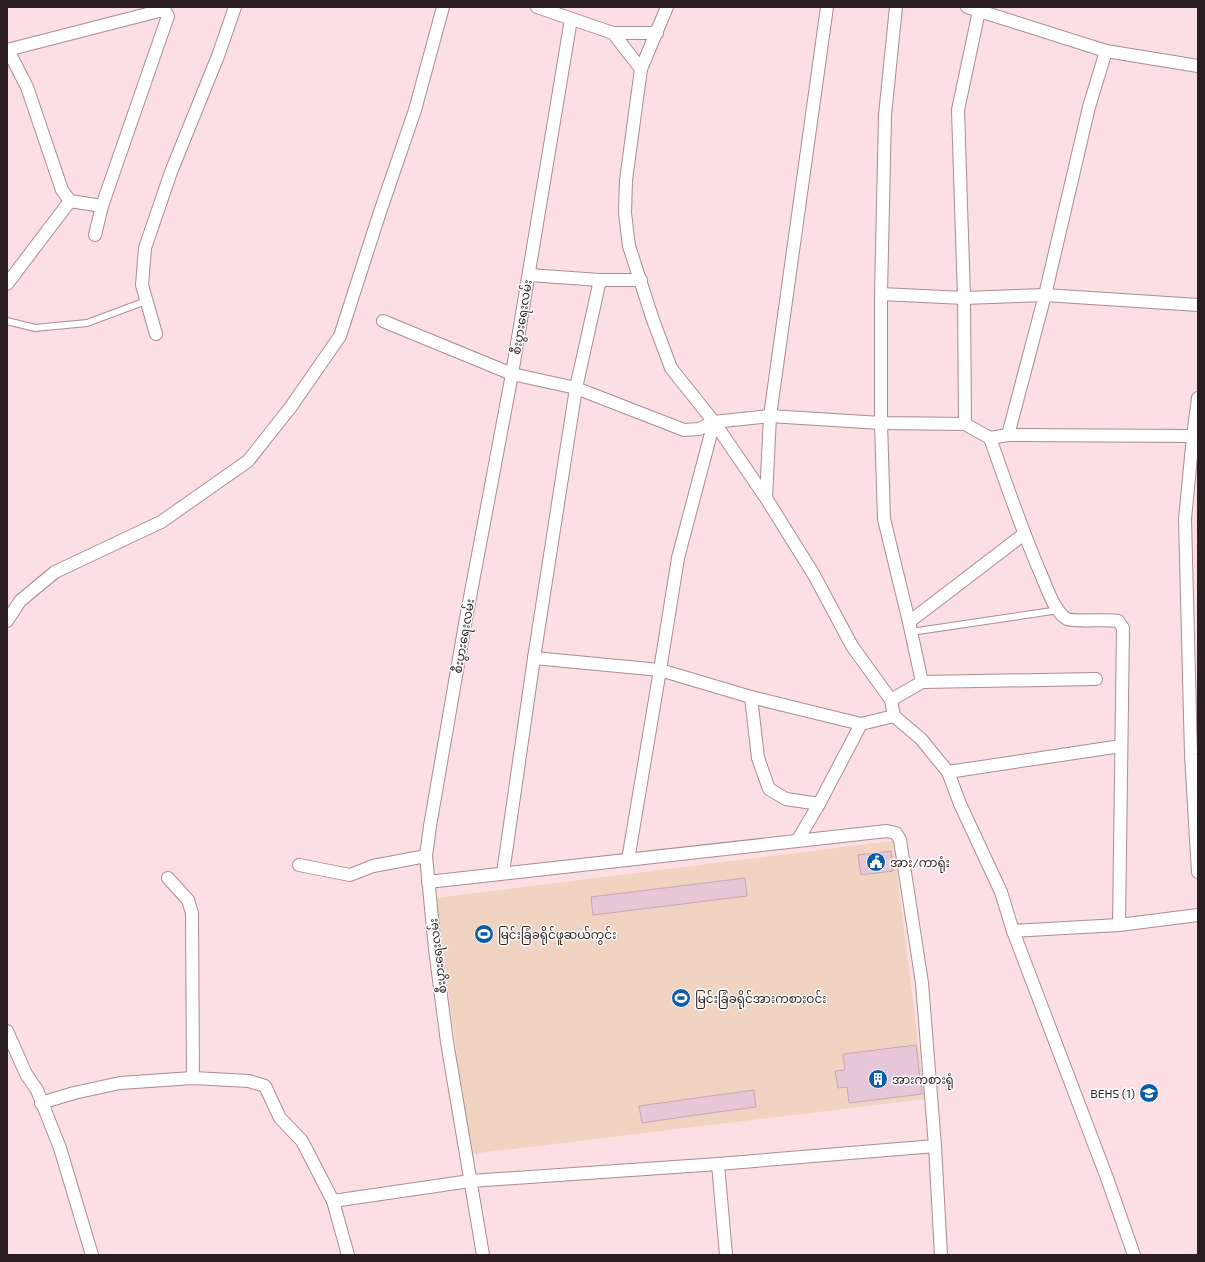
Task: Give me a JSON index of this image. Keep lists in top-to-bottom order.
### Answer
{
  "streets": {
    "street": ["စီးပွားရေးလမ်း"]
  },
  "places": {
    "public building": ["အား/ကာရုံး"],
    "sports": ["မြင်းခြံခရိုင်ဖူဆယ်ကွင်း", "မြင်းခြံခရိုင်အားကစားဝင်း"],
    "building": ["အားကစားရုံ"],
    "school or university": ["BEHS (1)"]
  }
}
